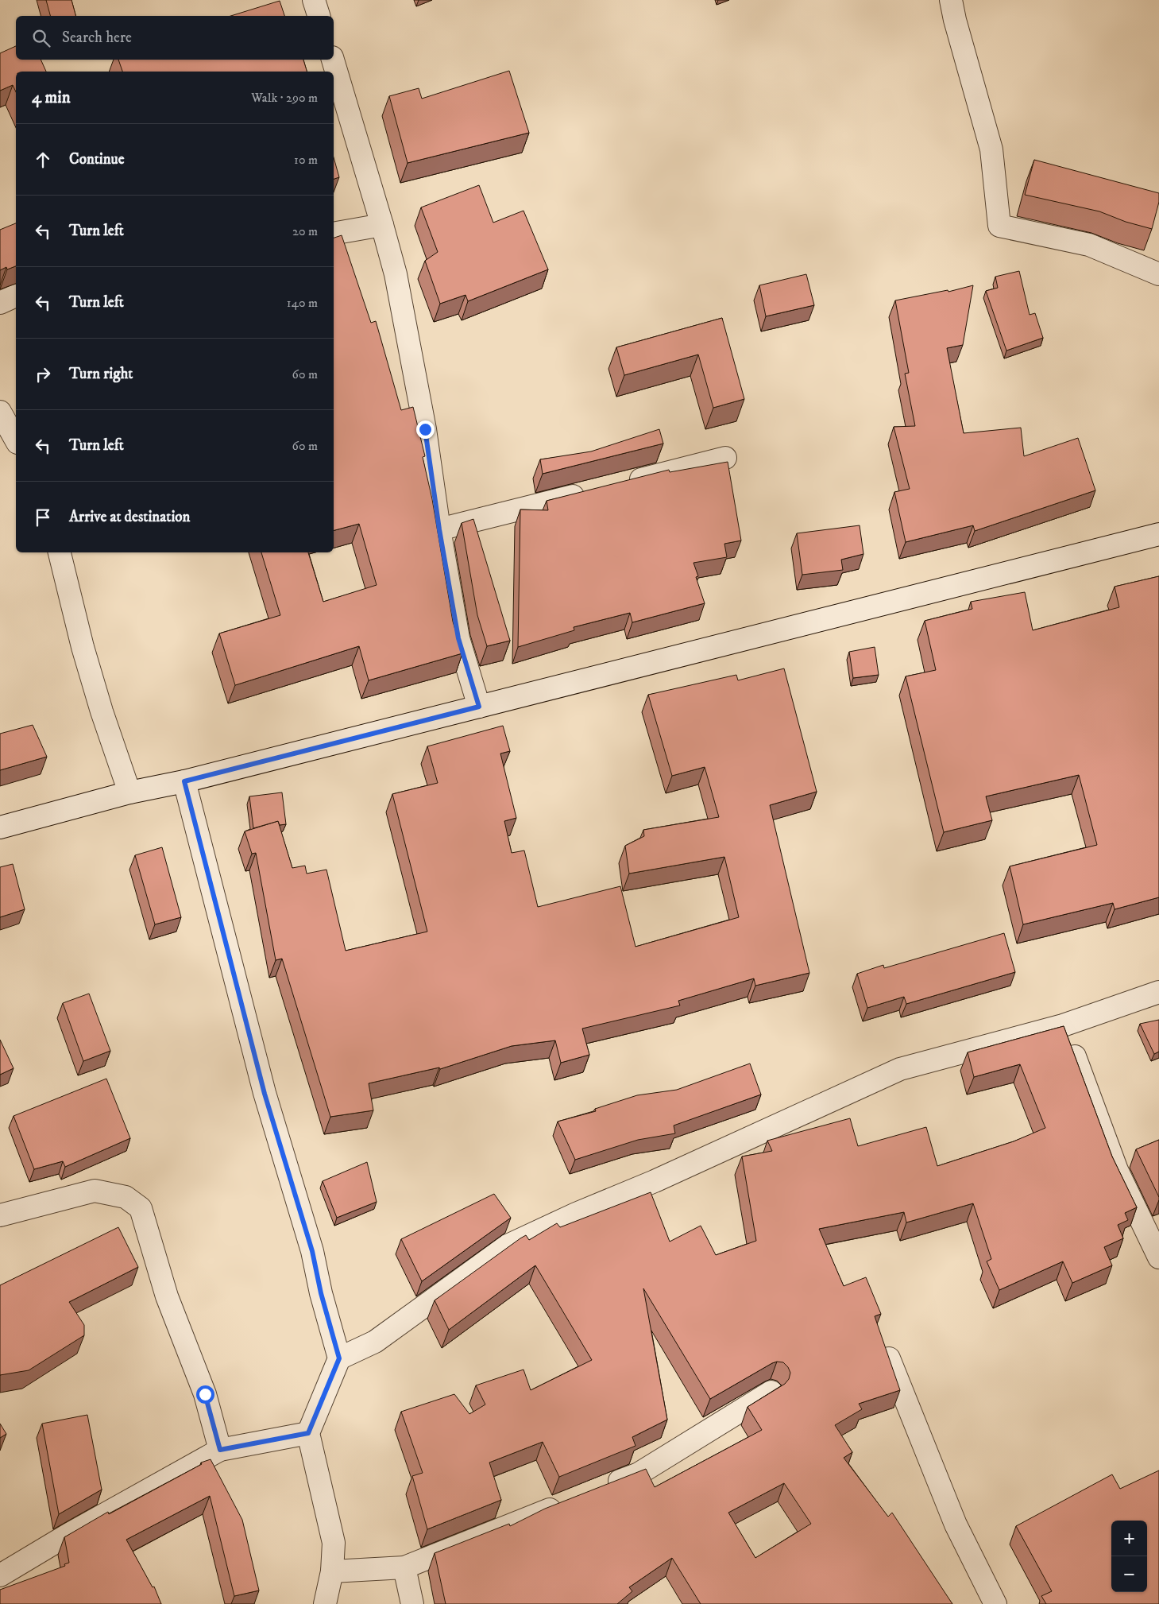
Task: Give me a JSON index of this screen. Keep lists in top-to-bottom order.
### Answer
{
  "page": {
    "search": "Search here",
    "heading": ["4 min", "Walk · 290 m"],
    "list": [
      ["Continue", "10 m"],
      ["Turn left", "20 m"],
      ["Turn left", "140 m"],
      ["Turn right", "60 m"],
      ["Turn left", "60 m"],
      "Arrive at destination"
    ],
    "map_buttons": ["+", "−"]
  }
}
